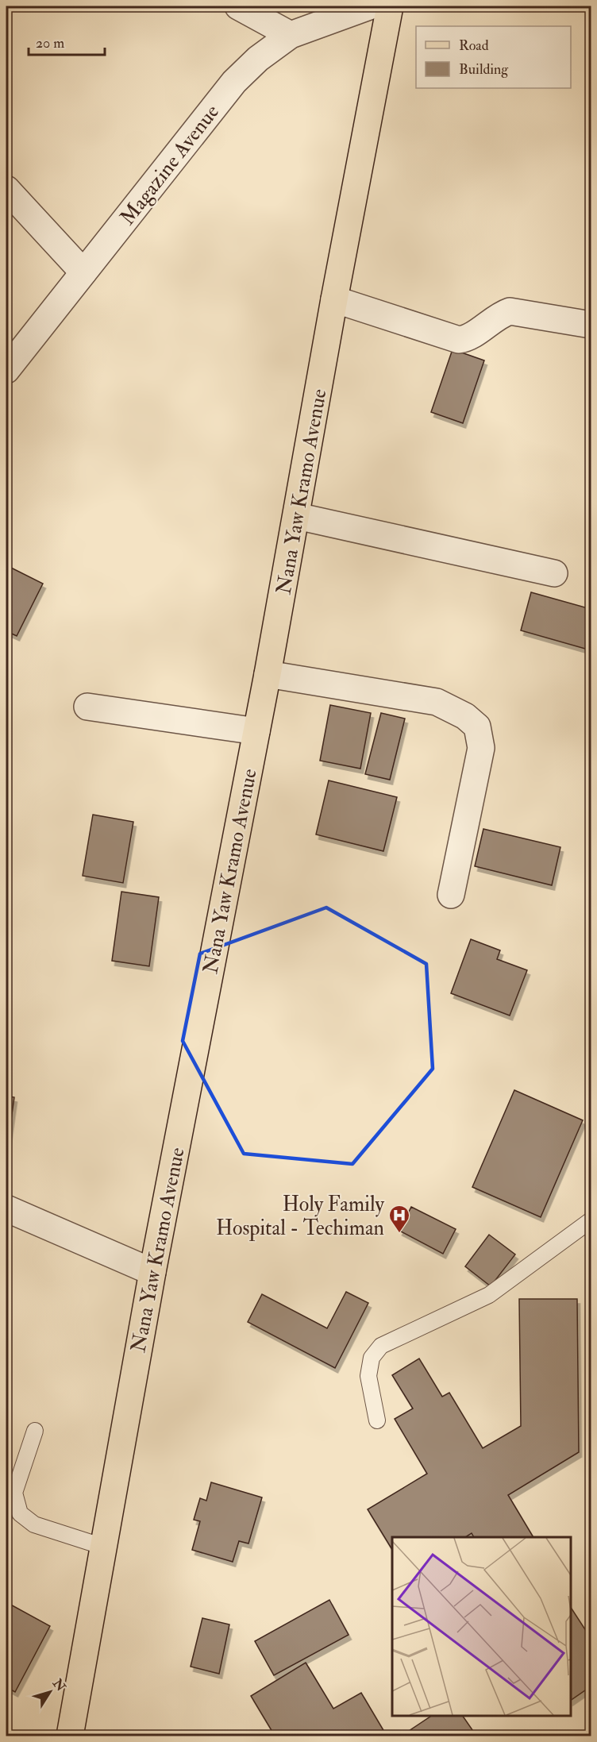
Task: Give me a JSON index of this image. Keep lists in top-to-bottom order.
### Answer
{
  "streets": {
    "main road": ["Nana Yaw Kramo Avenue"],
    "street": ["Magazine Avenue"]
  },
  "places": {
    "hospital": ["Holy Family Hospital - Techiman"]
  },
  "legend": ["Road", "Building"],
  "scale_bar": "20 m",
  "north": "top right"
}
